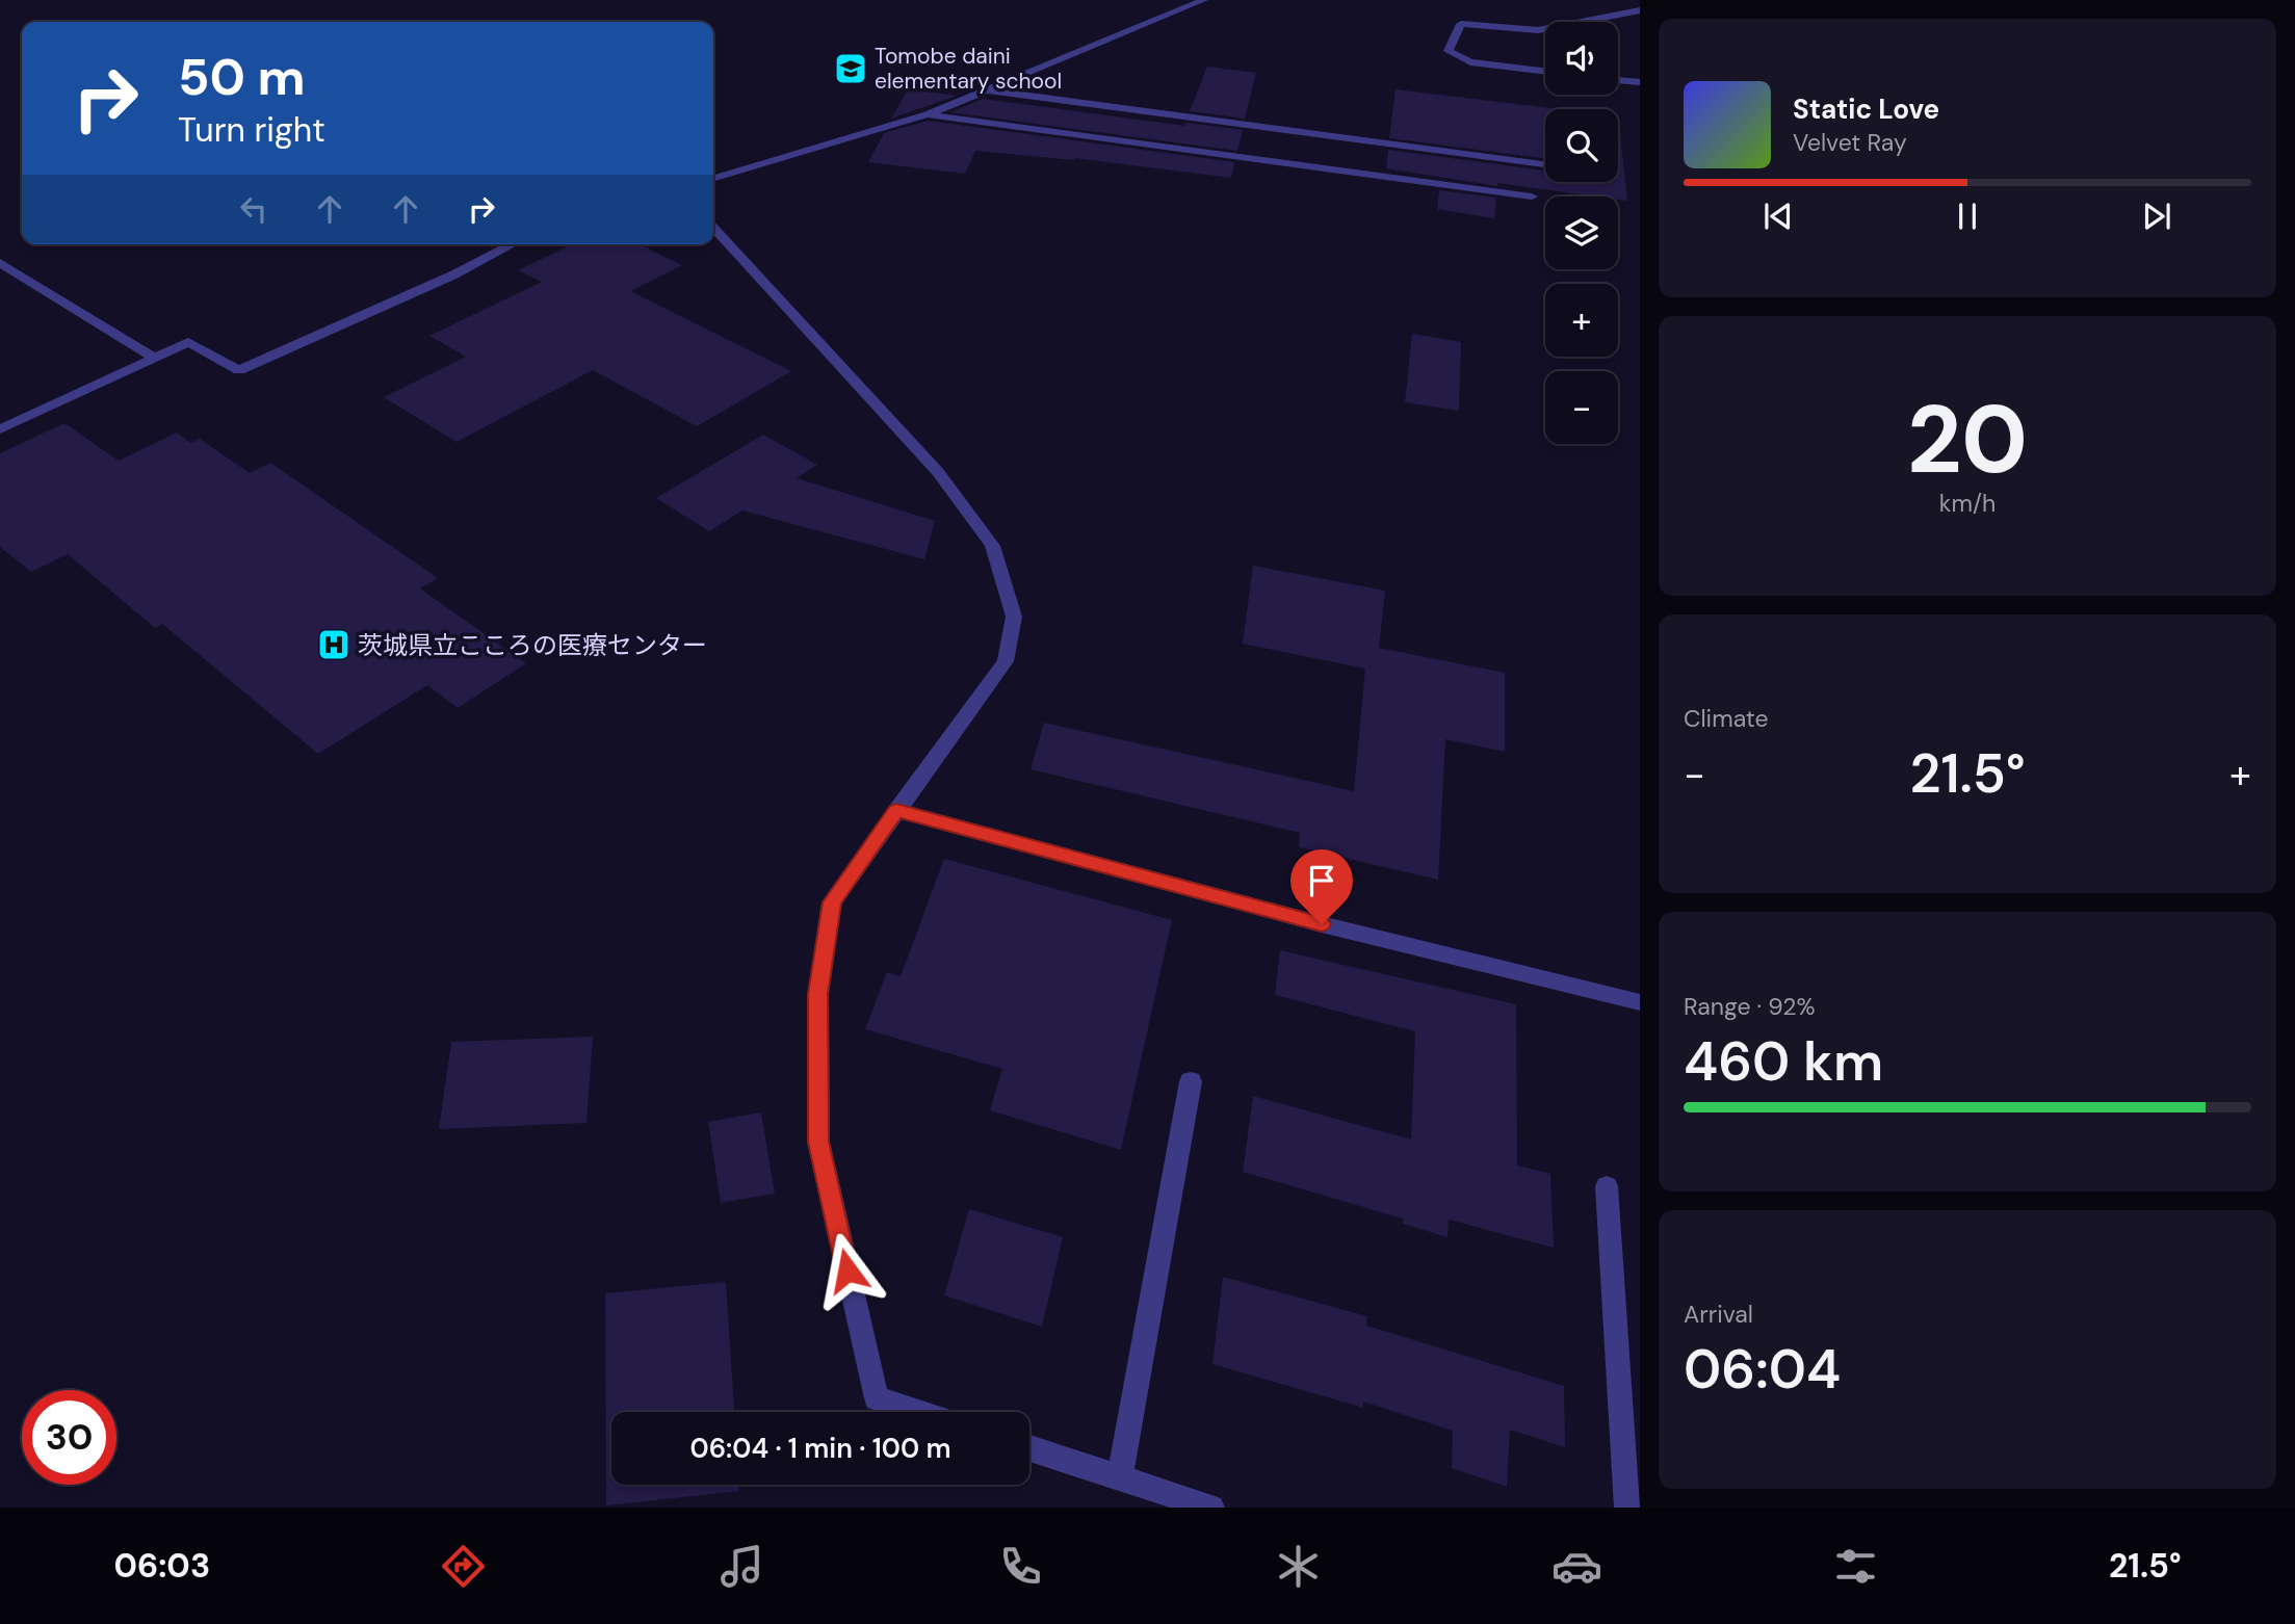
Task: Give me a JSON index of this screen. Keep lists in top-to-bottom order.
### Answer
{
  "places": {
    "school or university": ["Tomobe daini elementary school"],
    "hospital": ["茨城県立こころの医療センター"]
  },
  "page": {
    "map_buttons": ["+", "−"],
    "turn": ["50 m", "Turn right"],
    "song": ["Static Love", "Velvet Ray"],
    "tile": [
      ["20", "km/h"],
      "Climate",
      ["Range · 92%", "460 km"],
      ["Arrival", "06:04"]
    ],
    "heat": ["−", "21.5°", "+"],
    "limit": "30",
    "trip": "06:04 · 1 min · 100 m",
    "tabs": ["06:03", "21.5°"]
  }
}
